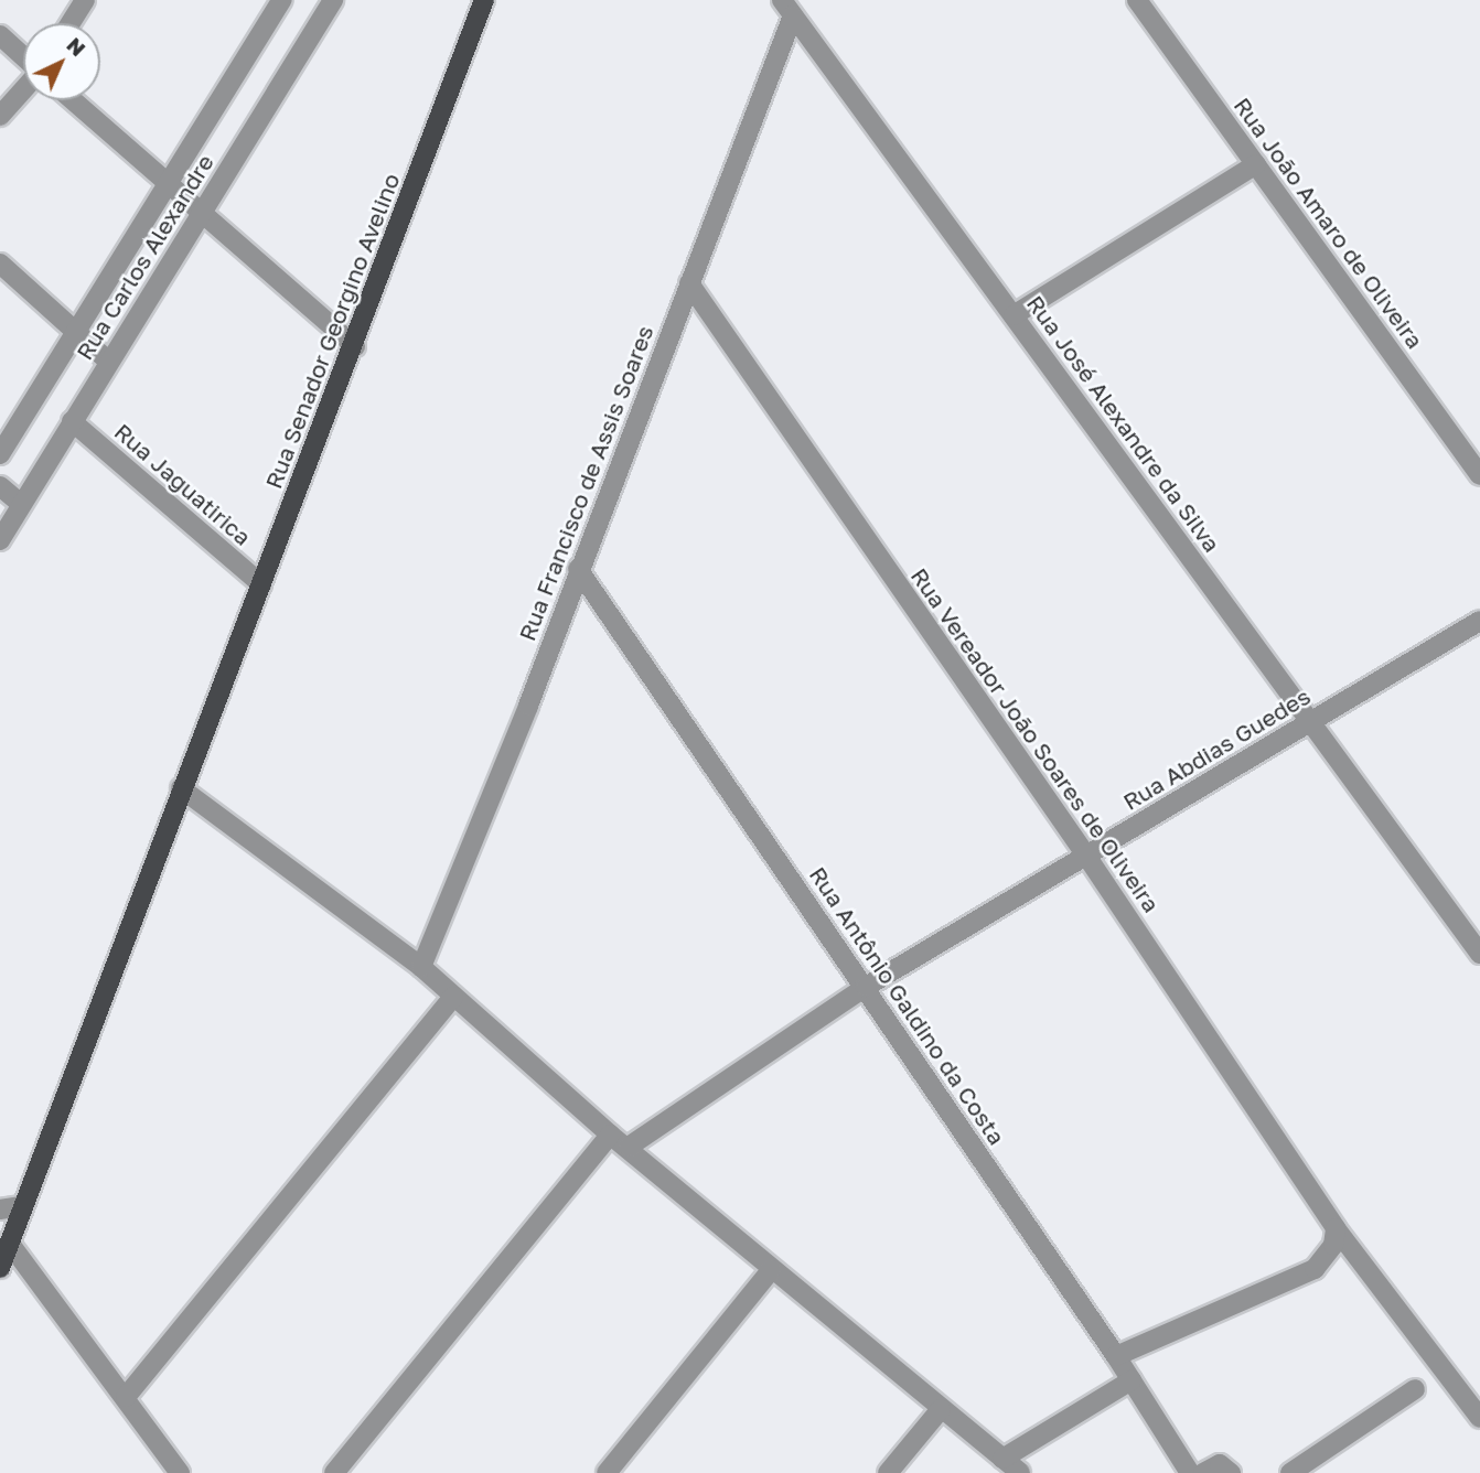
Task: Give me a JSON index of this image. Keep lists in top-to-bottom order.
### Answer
{
  "streets": {
    "main road": ["Rua Senador Georgino Avelino"],
    "street": [
      "Rua João Amaro de Oliveira",
      "Rua Carlos Alexandre",
      "Rua José Alexandre da Silva",
      "Rua Francisco de Assis Soares",
      "Rua Jaguatirica",
      "Rua Vereador João Soares de Oliveira",
      "Rua Abdias Guedes",
      "Rua Antônio Galdino da Costa"
    ]
  },
  "crossings": [
    ["Rua Carlos Alexandre", "Rua Jaguatirica"],
    ["Rua Senador Georgino Avelino", "Rua Jaguatirica"],
    ["Rua José Alexandre da Silva", "Rua Francisco de Assis Soares"],
    ["Rua José Alexandre da Silva", "Rua Abdias Guedes"],
    ["Rua Francisco de Assis Soares", "Rua Vereador João Soares de Oliveira"],
    ["Rua Francisco de Assis Soares", "Rua Antônio Galdino da Costa"],
    ["Rua Vereador João Soares de Oliveira", "Rua Abdias Guedes"],
    ["Rua Abdias Guedes", "Rua Antônio Galdino da Costa"]
  ],
  "north": "top right"
}
